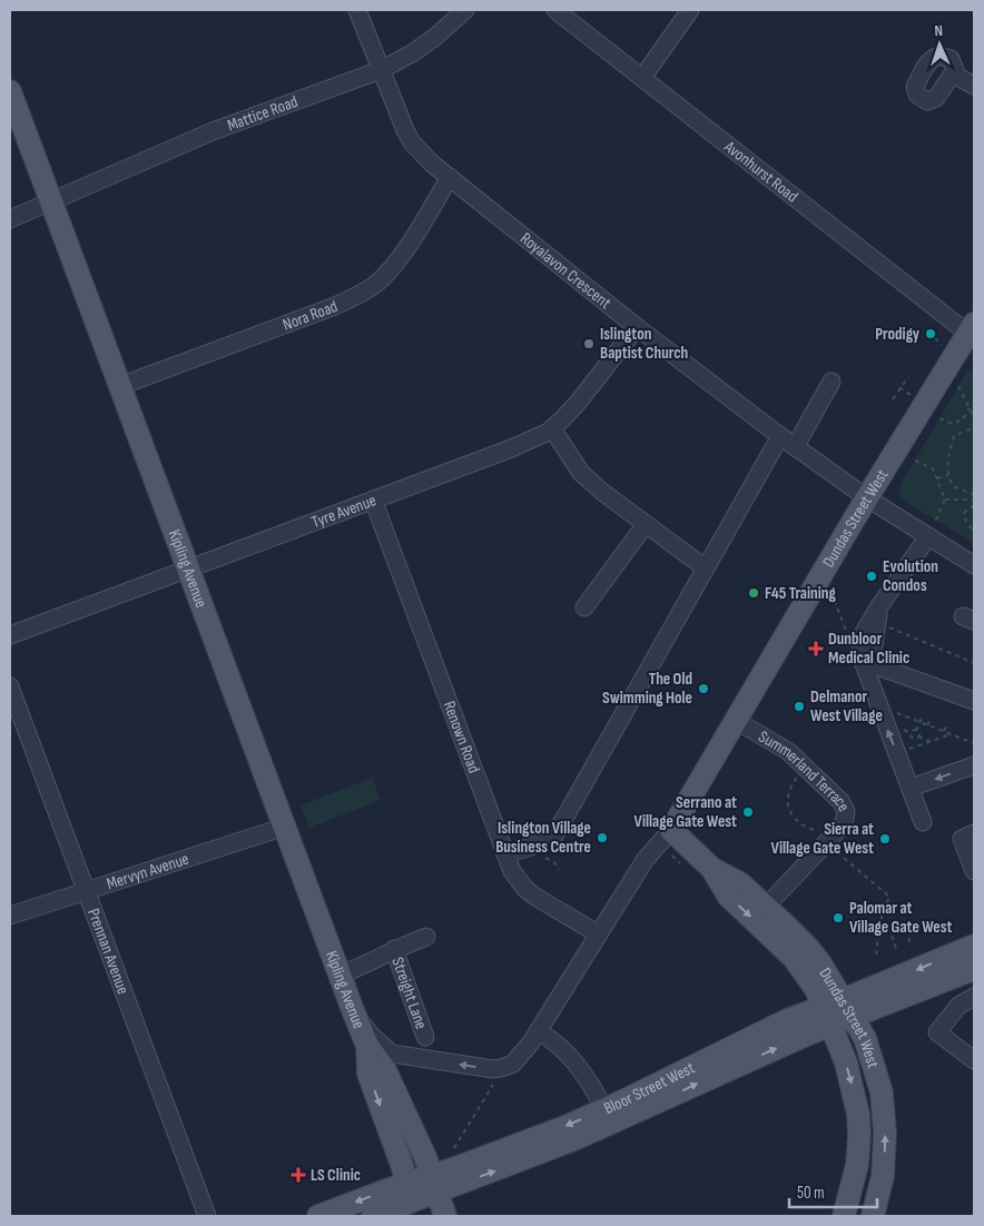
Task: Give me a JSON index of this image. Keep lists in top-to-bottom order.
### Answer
{
  "streets": {
    "main road": ["Dundas Street West", "Kipling Avenue", "Bloor Street West"],
    "street": [
      "Mattice Road",
      "Avonhurst Road",
      "Royalavon Crescent",
      "Nora Road",
      "Tyre Avenue",
      "Renown Road",
      "Summerland Terrace",
      "Mervyn Avenue",
      "Prennan Avenue",
      "Streight Lane"
    ]
  },
  "crossings": [
    ["Mattice Road", "Royalavon Crescent"],
    ["Mattice Road", "Kipling Avenue"],
    ["Avonhurst Road", "Dundas Street West"],
    ["Royalavon Crescent", "Nora Road"],
    ["Royalavon Crescent", "Tyre Avenue"],
    ["Royalavon Crescent", "Dundas Street West"],
    ["Nora Road", "Kipling Avenue"],
    ["Tyre Avenue", "Kipling Avenue"],
    ["Tyre Avenue", "Renown Road"],
    ["Dundas Street West", "Kipling Avenue"],
    ["Dundas Street West", "Renown Road"],
    ["Dundas Street West", "Summerland Terrace"],
    ["Dundas Street West", "Bloor Street West"],
    ["Kipling Avenue", "Mervyn Avenue"],
    ["Kipling Avenue", "Streight Lane"],
    ["Kipling Avenue", "Bloor Street West"],
    ["Mervyn Avenue", "Prennan Avenue"]
  ],
  "places": {
    "other": [
      "Prodigy",
      "Islington Baptist Church",
      "Evolution Condos",
      "F45 Training",
      "The Old Swimming Hole",
      "Delmanor West Village",
      "Serrano at Village Gate West",
      "Islington Village Business Centre",
      "Sierra at Village Gate West",
      "Palomar at Village Gate West"
    ],
    "health": ["Dunbloor Medical Clinic", "LS Clinic"]
  },
  "scale_bar": "50 m",
  "north": "top"
}
